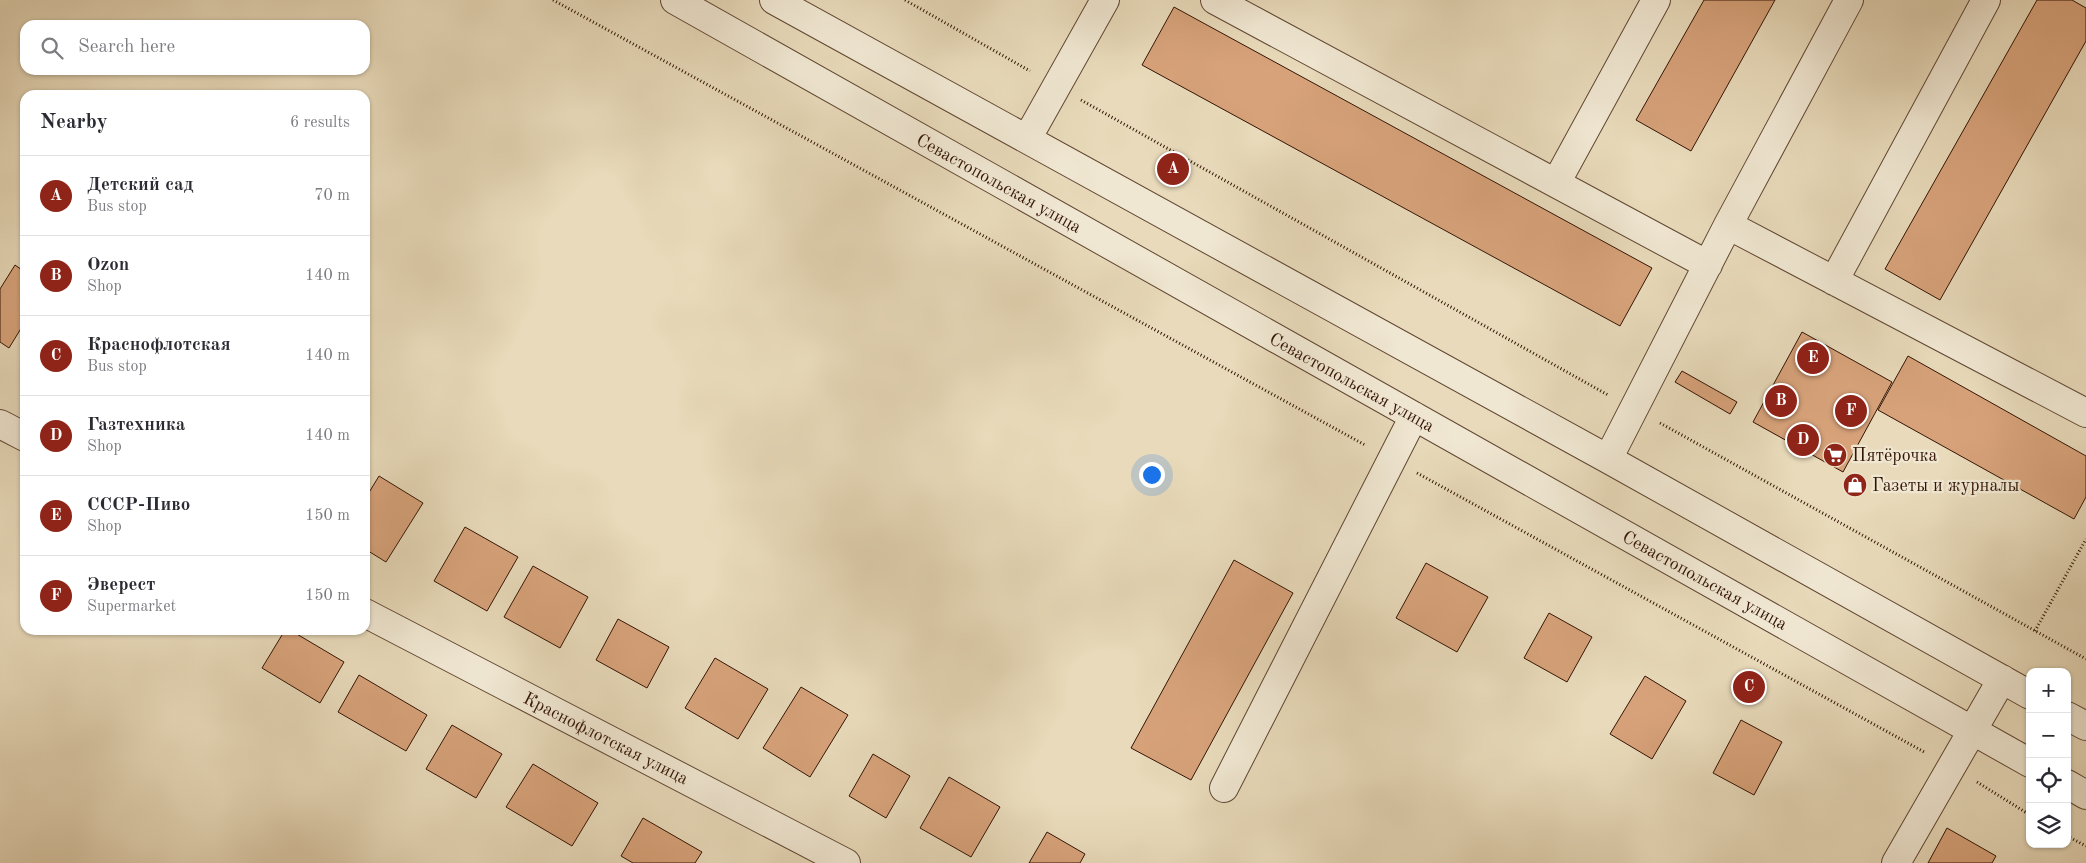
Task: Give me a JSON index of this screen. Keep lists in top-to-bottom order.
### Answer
{
  "streets": {
    "street": ["Севастопольская улица", "Краснофлотская улица"]
  },
  "places": {
    "supermarket": ["Пятёрочка"],
    "shop": ["Газеты и журналы"]
  },
  "page": {
    "search": "Search here",
    "heading": ["Nearby", "6 results"],
    "pins": [
      "A",
      "E",
      "B",
      "F",
      "D",
      "C"
    ],
    "list": [
      {
        "mark": "A",
        "name": "Детский сад",
        "note": "Bus stop",
        "value": "70 m"
      },
      {
        "mark": "B",
        "name": "Ozon",
        "note": "Shop",
        "value": "140 m"
      },
      {
        "mark": "C",
        "name": "Краснофлотская",
        "note": "Bus stop",
        "value": "140 m"
      },
      {
        "mark": "D",
        "name": "Газтехника",
        "note": "Shop",
        "value": "140 m"
      },
      {
        "mark": "E",
        "name": "СССР-Пиво",
        "note": "Shop",
        "value": "150 m"
      },
      {
        "mark": "F",
        "name": "Эверест",
        "note": "Supermarket",
        "value": "150 m"
      }
    ],
    "map_buttons": ["+", "−"]
  }
}
